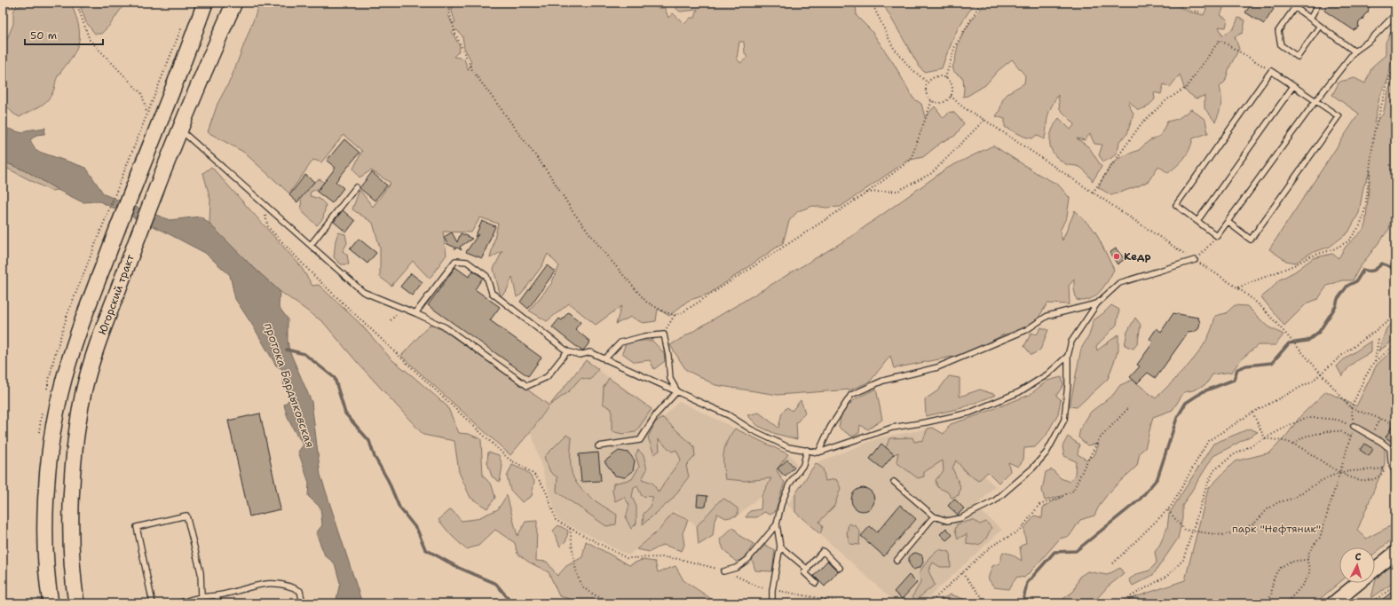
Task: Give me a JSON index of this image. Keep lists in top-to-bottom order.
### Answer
{
  "streets": {
    "main road": ["Югорский тракт"]
  },
  "water": ["протока Бардыковская"],
  "parks": ["парк \"Нефтяник\""],
  "places": ["Кедр"],
  "scale_bar": "50 m",
  "north": "top"
}
